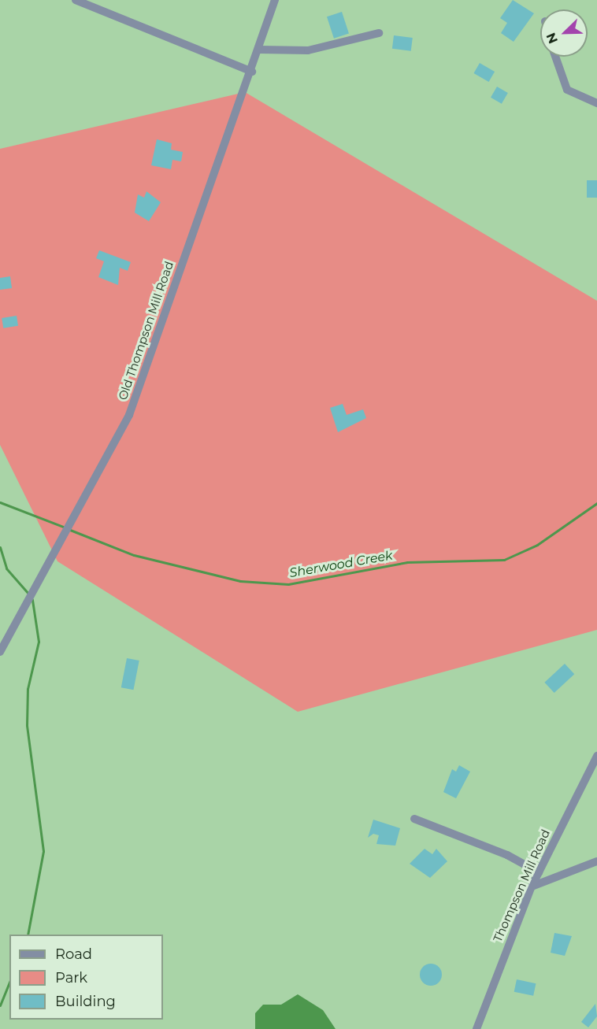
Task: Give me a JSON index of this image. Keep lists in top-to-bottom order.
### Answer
{
  "streets": {
    "street": ["Old Thompson Mill Road", "Thompson Mill Road"]
  },
  "water": ["Sherwood Creek"],
  "legend": ["Road", "Park", "Building"],
  "north": "bottom left"
}
